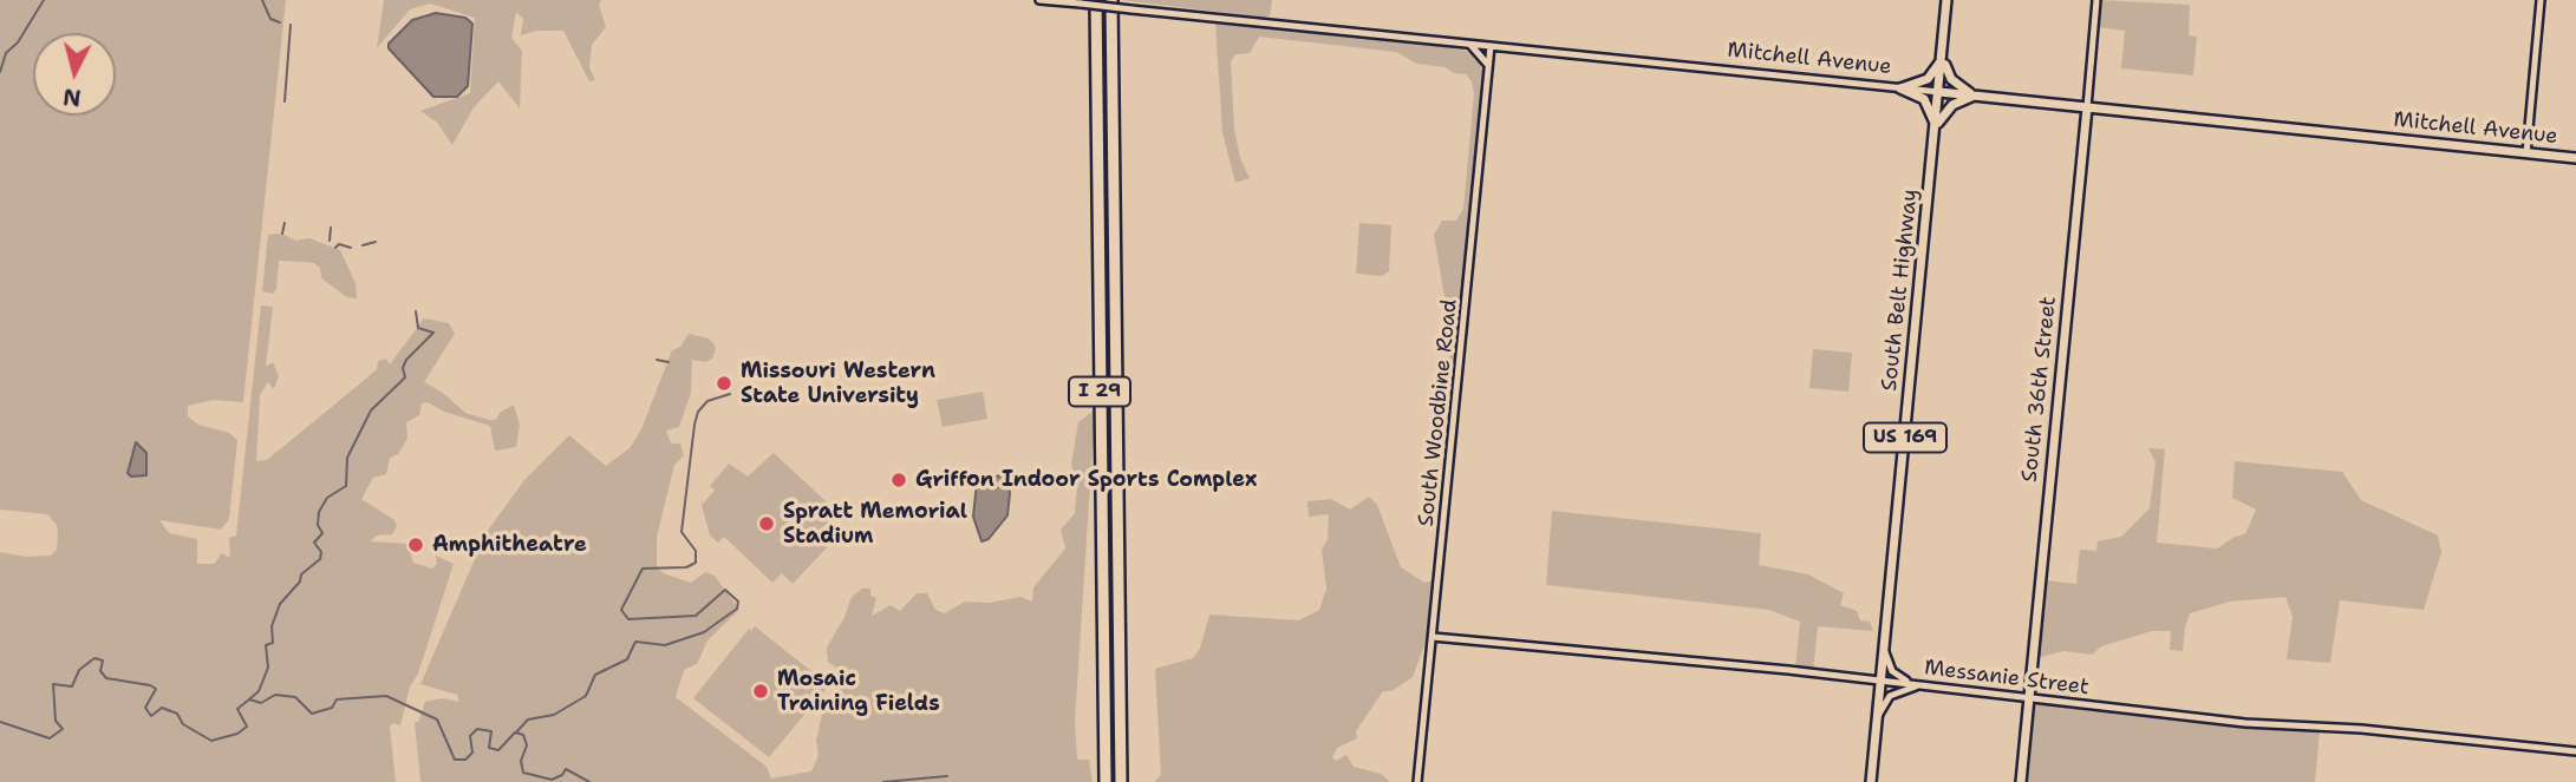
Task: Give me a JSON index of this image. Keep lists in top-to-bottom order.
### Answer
{
  "streets": {
    "highway": ["I 29"],
    "main road": [
      "Mitchell Avenue",
      "South Belt Highway",
      "South 36th Street",
      "US 169"
    ],
    "street": ["South Woodbine Road", "Messanie Street"]
  },
  "crossings": [
    ["Mitchell Avenue", "South Belt Highway"],
    ["Mitchell Avenue", "South 36th Street"],
    ["Mitchell Avenue", "South Woodbine Road"],
    ["South Belt Highway", "Messanie Street"],
    ["South 36th Street", "Messanie Street"],
    ["South Woodbine Road", "Messanie Street"]
  ],
  "places": [
    "Missouri Western State University",
    "Griffon Indoor Sports Complex",
    "Spratt Memorial Stadium",
    "Amphitheatre",
    "Mosaic Training Fields"
  ],
  "north": "bottom"
}
